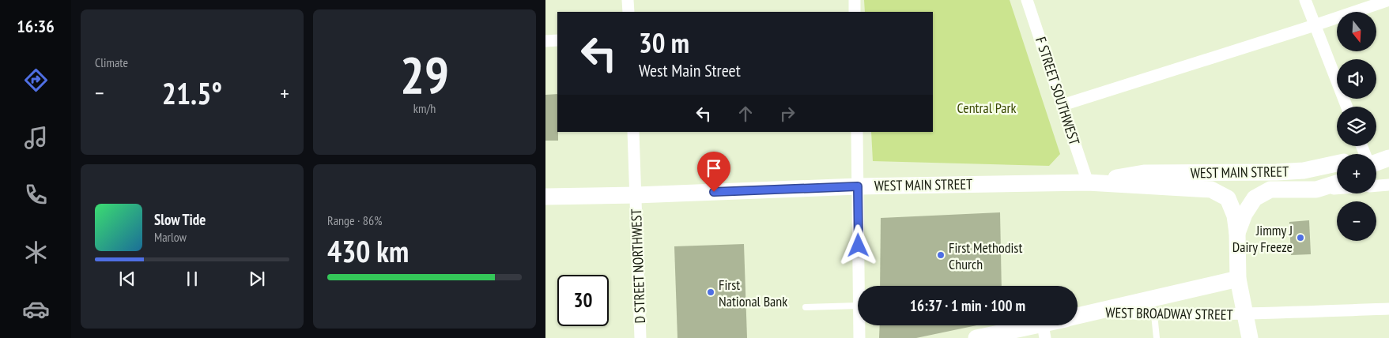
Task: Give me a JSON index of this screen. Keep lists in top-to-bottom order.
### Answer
{
  "streets": {
    "main road": ["WEST MAIN STREET", "WEST BROADWAY STREET"],
    "street": ["F STREET SOUTHWEST", "D STREET NORTHWEST"]
  },
  "crossings": [
    ["F STREET SOUTHWEST", "WEST MAIN STREET"],
    ["WEST MAIN STREET", "D STREET NORTHWEST"]
  ],
  "parks": ["Central Park"],
  "places": ["Jimmy J Dairy Freeze", "First Methodist Church", "First National Bank"],
  "north": "bottom",
  "page": {
    "tabs": "16:36",
    "tile": [
      "Climate",
      ["29", "km/h"],
      ["Range · 86%", "430 km"]
    ],
    "map_buttons": ["+", "−"],
    "turn": ["30 m", "West Main Street"],
    "heat": ["−", "21.5°", "+"],
    "song": ["Slow Tide", "Marlow"],
    "limit": "30",
    "trip": "16:37 · 1 min · 100 m"
  }
}
